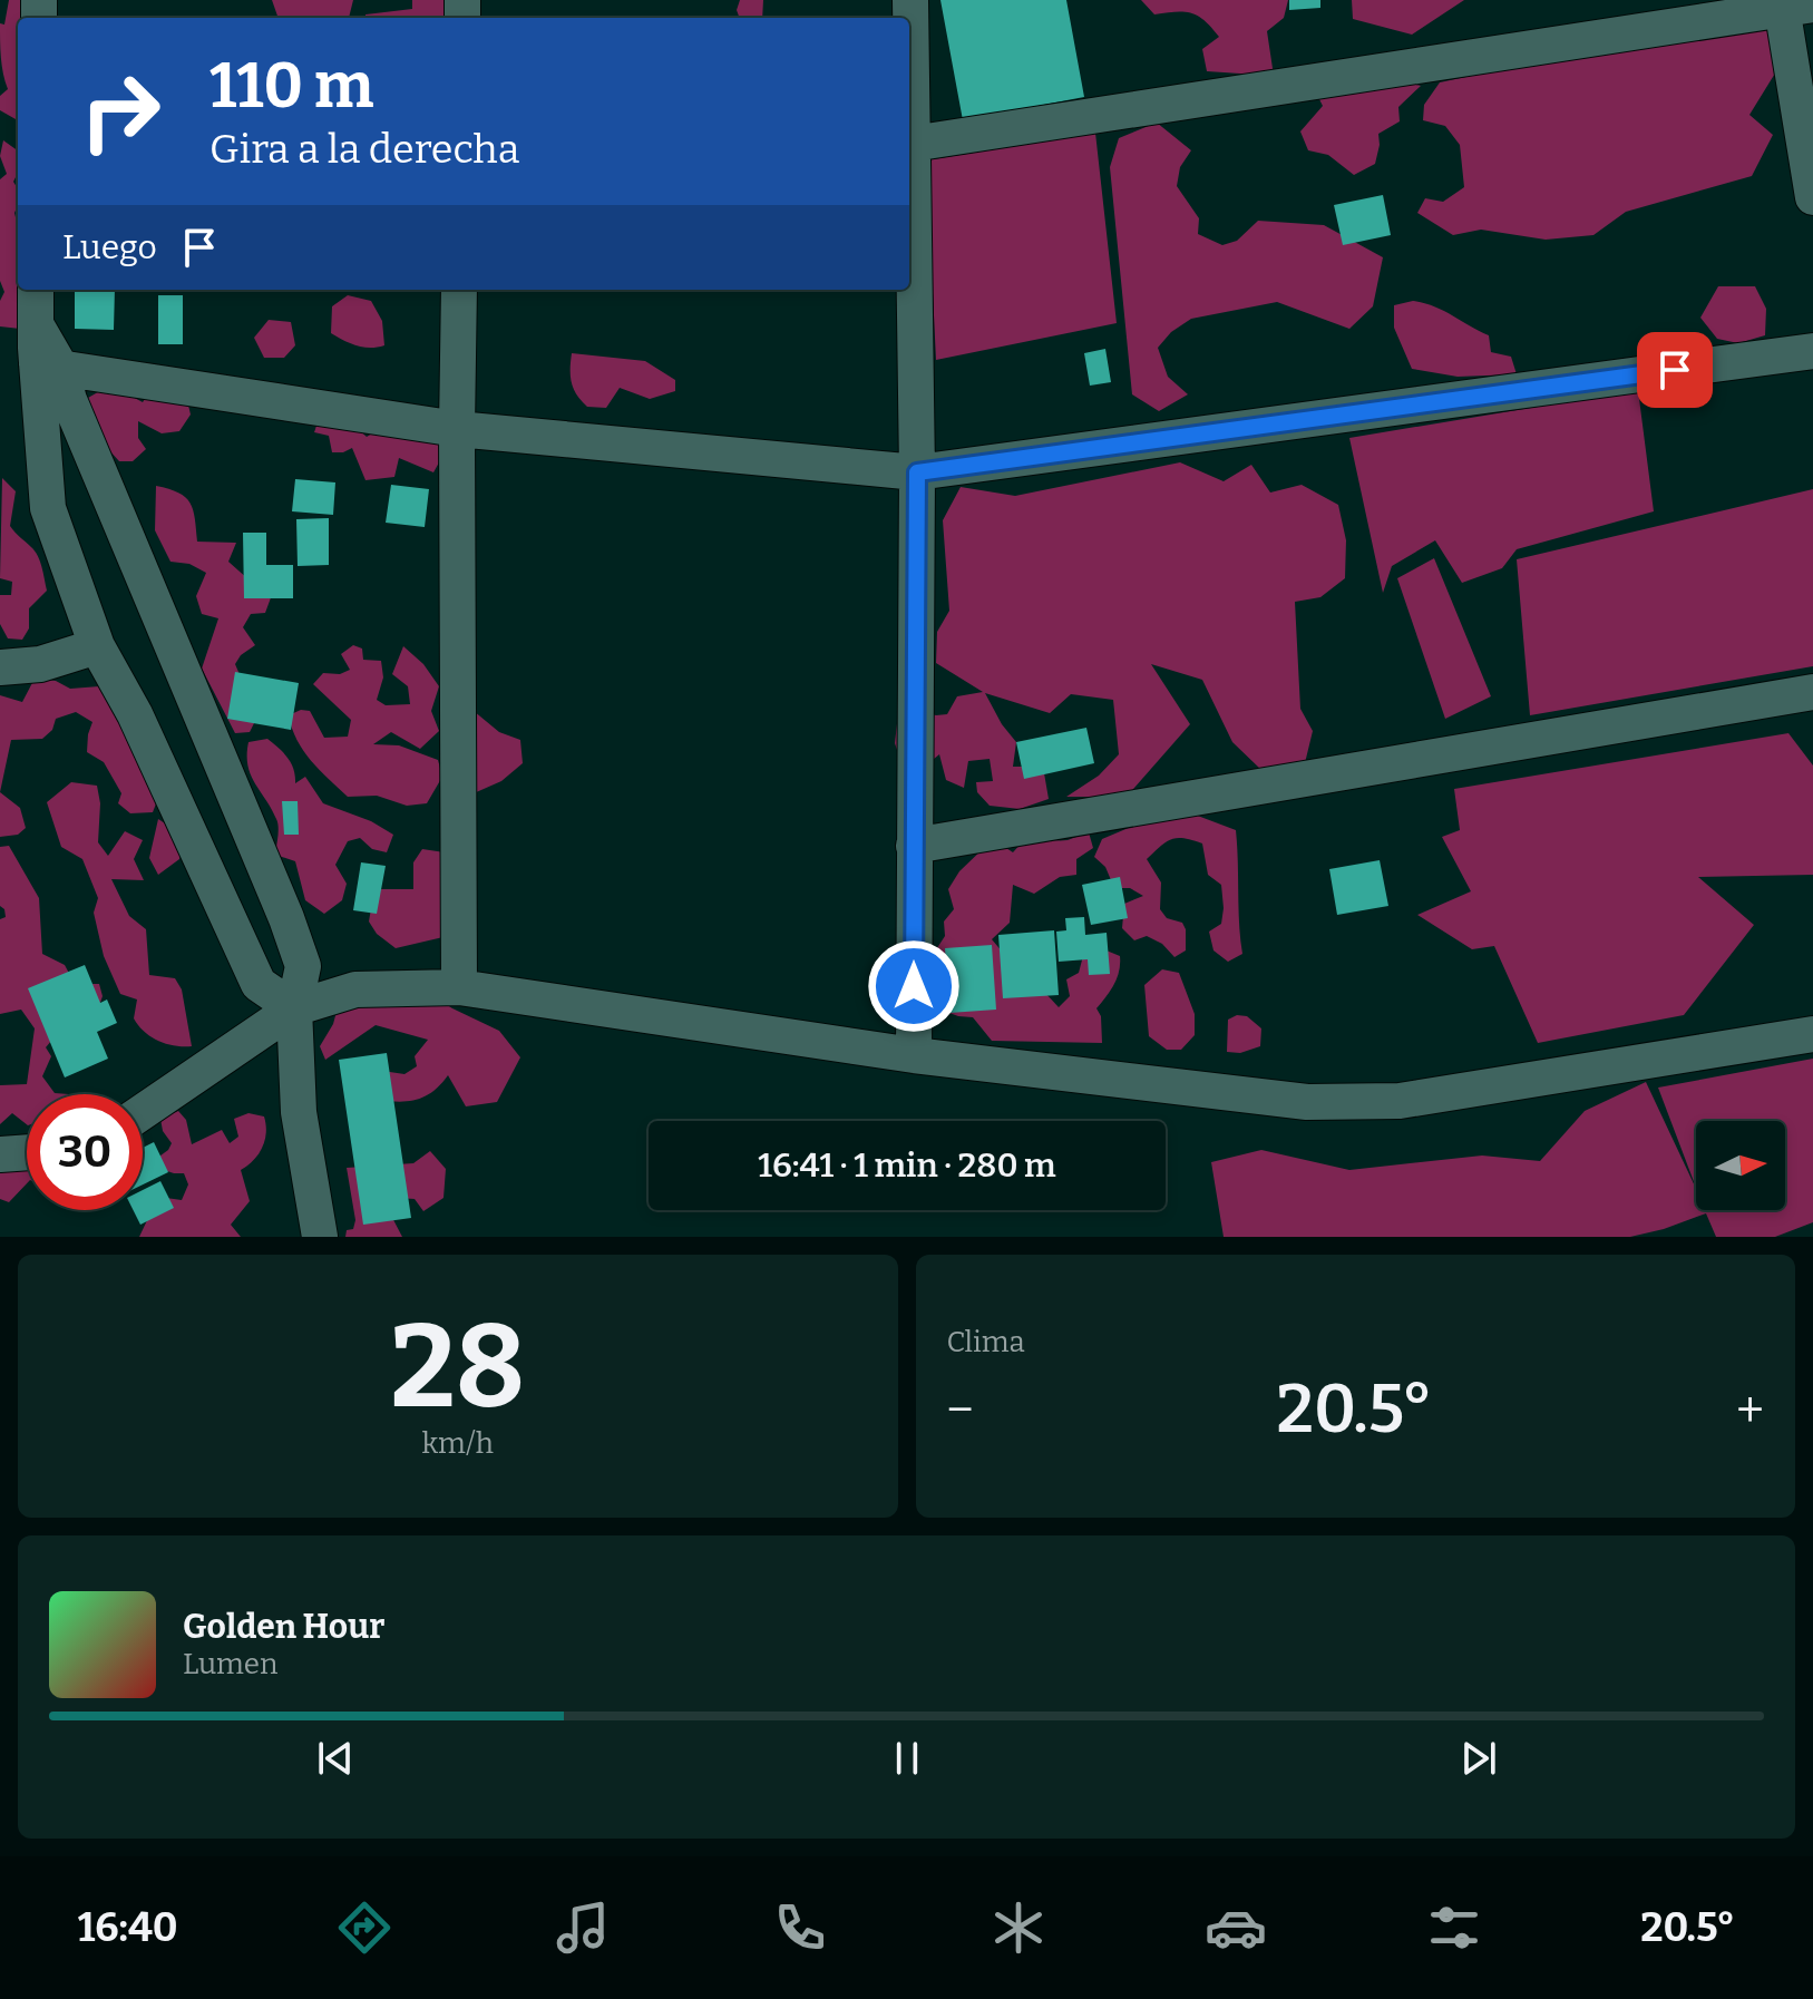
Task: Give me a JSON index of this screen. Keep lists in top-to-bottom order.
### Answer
{
  "north": "right",
  "page": {
    "turn": ["110 m", "Gira a la derecha"],
    "then": "Luego",
    "limit": "30",
    "trip": "16:41 · 1 min · 280 m",
    "tile": [
      ["28", "km/h"],
      "Clima"
    ],
    "heat": ["−", "20.5°", "+"],
    "song": ["Golden Hour", "Lumen"],
    "tabs": ["16:40", "20.5°"]
  }
}
